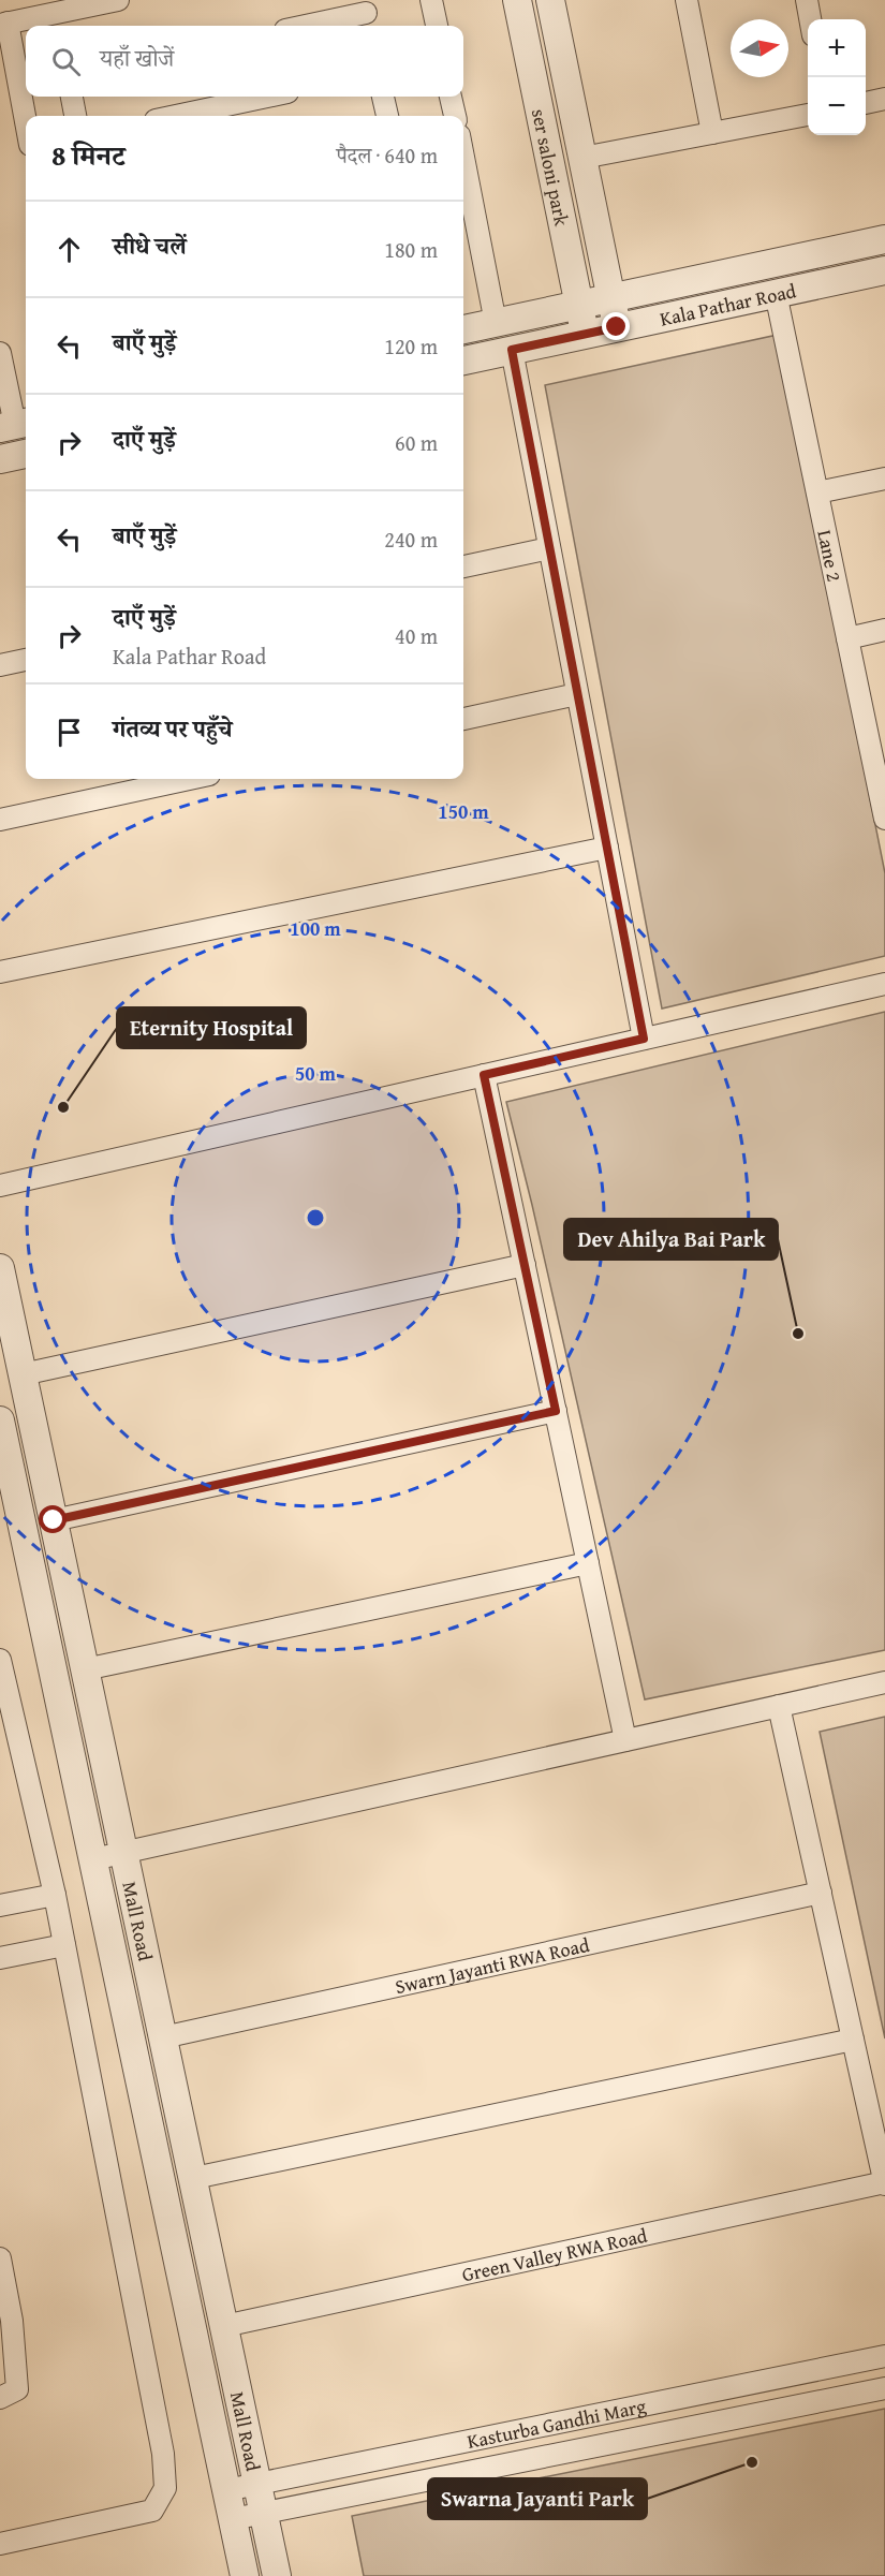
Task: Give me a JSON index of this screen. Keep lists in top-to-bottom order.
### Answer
{
  "streets": {
    "street": [
      "ser saloni park",
      "Kala Pathar Road",
      "Lane 2",
      "Mall Road",
      "Swarn Jayanti RWA Road",
      "Green Valley RWA Road",
      "Kasturba Gandhi Marg"
    ]
  },
  "crossings": [
    ["ser saloni park", "Kala Pathar Road"],
    ["Kala Pathar Road", "Lane 2"],
    ["Mall Road", "Swarn Jayanti RWA Road"],
    ["Mall Road", "Green Valley RWA Road"],
    ["Mall Road", "Kasturba Gandhi Marg"]
  ],
  "places": ["Eternity Hospital", "Dev Ahilya Bai Park", "Swarna Jayanti Park"],
  "north": "right",
  "page": {
    "map_buttons": ["+", "−"],
    "search": "यहाँ खोजें",
    "heading": ["8 मिनट", "पैदल · 640 m"],
    "list": [
      ["सीधे चलें", "180 m"],
      ["बाएँ मुड़ें", "120 m"],
      ["दाएँ मुड़ें", "60 m"],
      ["बाएँ मुड़ें", "240 m"],
      ["दाएँ मुड़ें", "Kala Pathar Road", "40 m"],
      "गंतव्य पर पहुँचे"
    ]
  },
  "rings": ["150 m", "100 m", "50 m"]
}
